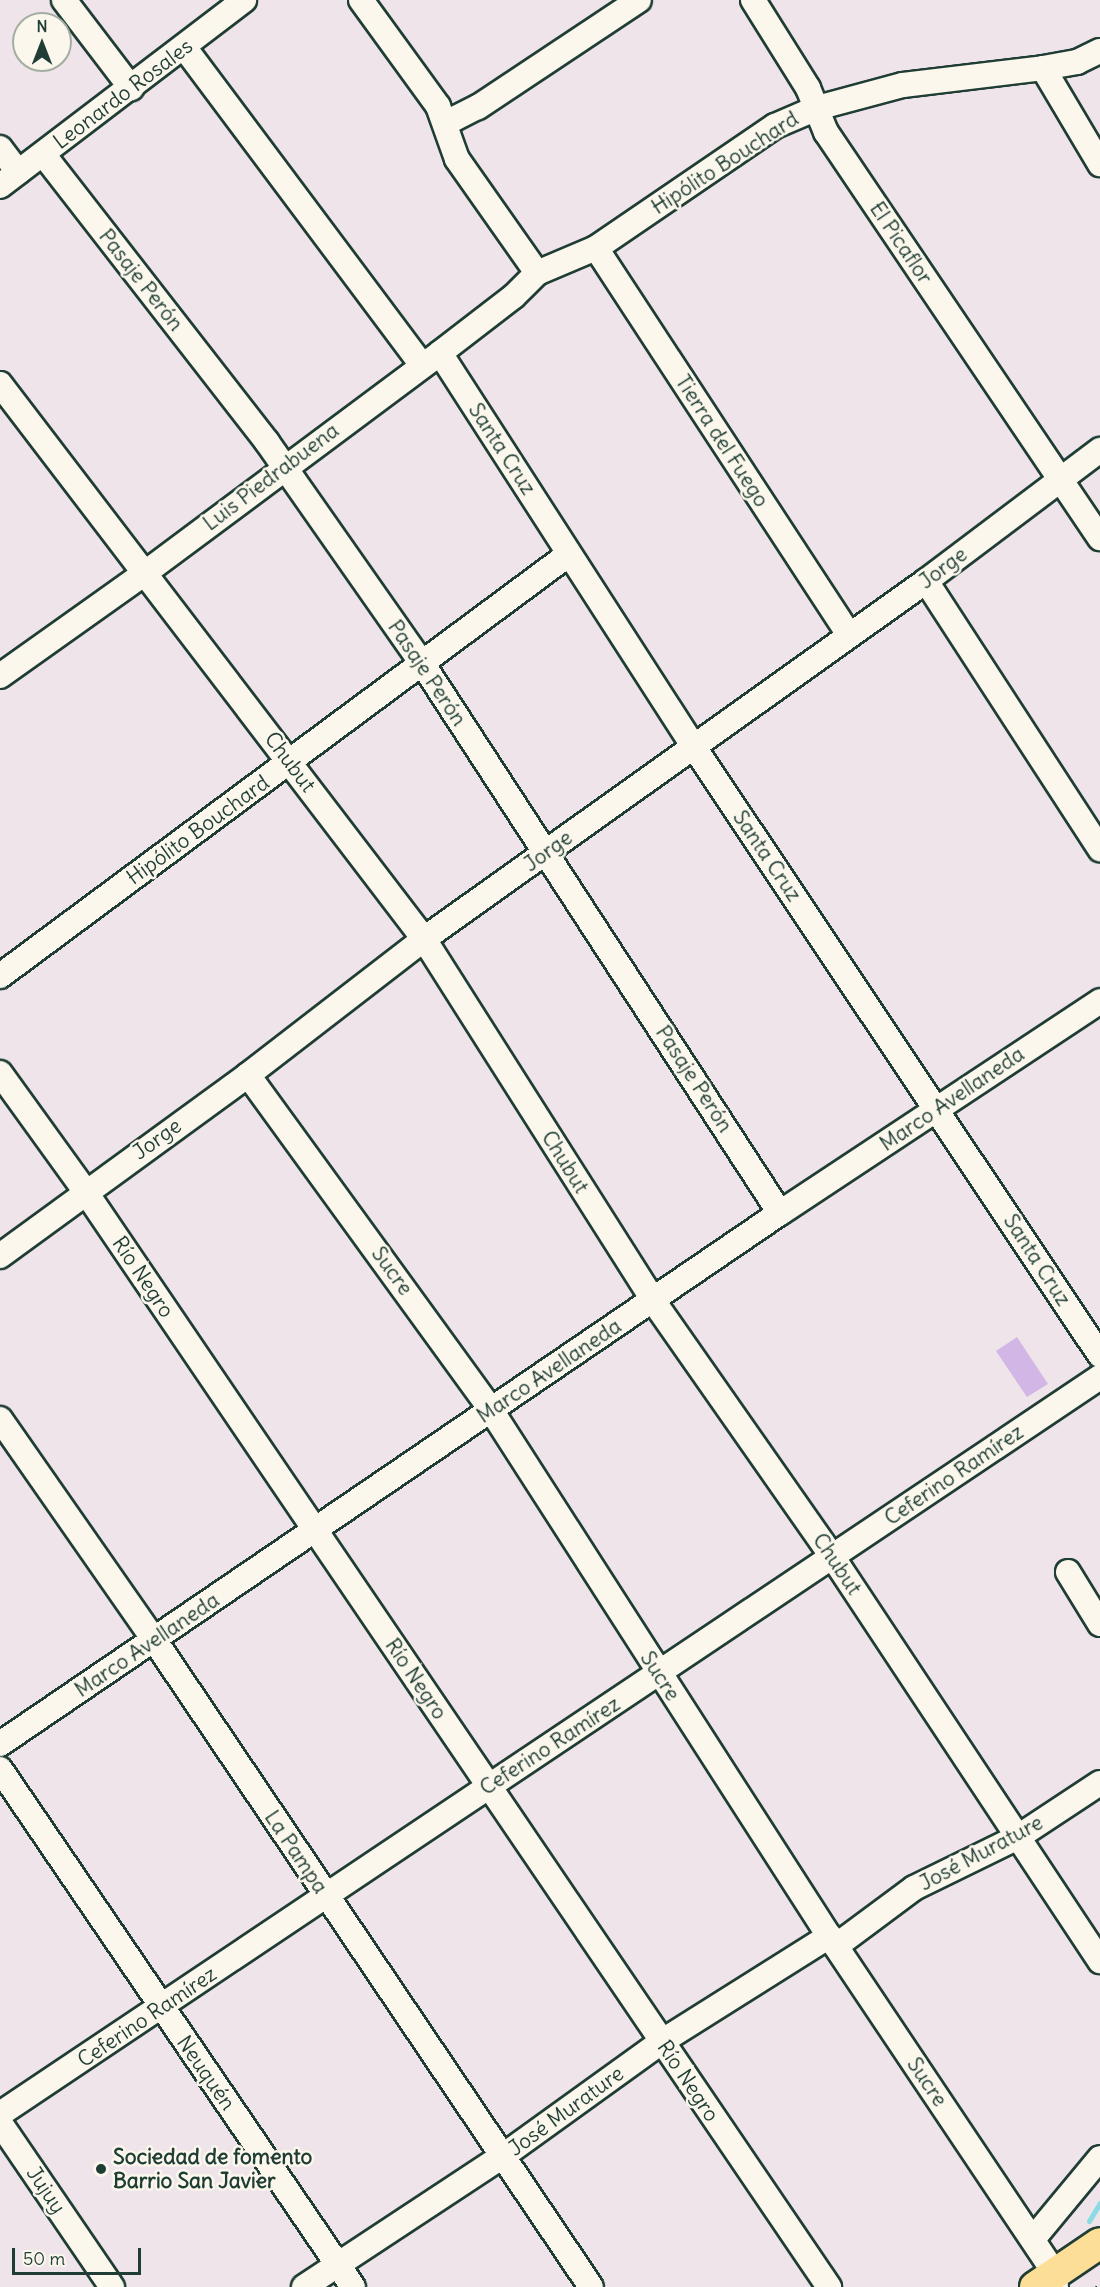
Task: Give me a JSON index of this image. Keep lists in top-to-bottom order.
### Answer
{
  "streets": {
    "street": [
      "Leonardo Rosales",
      "Hipólito Bouchard",
      "El Picaflor",
      "Pasaje Perón",
      "Tierra del Fuego",
      "Santa Cruz",
      "Luis Piedrabuena",
      "Jorge",
      "Chubut",
      "Marco Avellaneda",
      "Sucre",
      "Río Negro",
      "Ceferino Ramírez",
      "La Pampa",
      "José Murature",
      "Neuquén",
      "Jujuy"
    ]
  },
  "crossings": [
    ["Leonardo Rosales", "Pasaje Perón"],
    ["Leonardo Rosales", "Santa Cruz"],
    ["Hipólito Bouchard", "El Picaflor"],
    ["Hipólito Bouchard", "Pasaje Perón"],
    ["Hipólito Bouchard", "Tierra del Fuego"],
    ["Hipólito Bouchard", "Santa Cruz"],
    ["Hipólito Bouchard", "Luis Piedrabuena"],
    ["Hipólito Bouchard", "Chubut"],
    ["El Picaflor", "Jorge"],
    ["Pasaje Perón", "Luis Piedrabuena"],
    ["Pasaje Perón", "Jorge"],
    ["Pasaje Perón", "Marco Avellaneda"],
    ["Tierra del Fuego", "Jorge"],
    ["Santa Cruz", "Luis Piedrabuena"],
    ["Santa Cruz", "Jorge"],
    ["Santa Cruz", "Marco Avellaneda"],
    ["Luis Piedrabuena", "Chubut"],
    ["Jorge", "Chubut"],
    ["Jorge", "Sucre"],
    ["Jorge", "Río Negro"],
    ["Chubut", "Marco Avellaneda"],
    ["Chubut", "Ceferino Ramírez"],
    ["Chubut", "José Murature"],
    ["Marco Avellaneda", "Sucre"],
    ["Marco Avellaneda", "Río Negro"],
    ["Marco Avellaneda", "La Pampa"],
    ["Sucre", "Ceferino Ramírez"],
    ["Sucre", "José Murature"],
    ["Río Negro", "Ceferino Ramírez"],
    ["Río Negro", "José Murature"],
    ["Ceferino Ramírez", "La Pampa"],
    ["Ceferino Ramírez", "Neuquén"],
    ["La Pampa", "José Murature"],
    ["José Murature", "Neuquén"]
  ],
  "places": ["Sociedad de fomento Barrio San Javier"],
  "scale_bar": "50 m",
  "north": "top"
}
